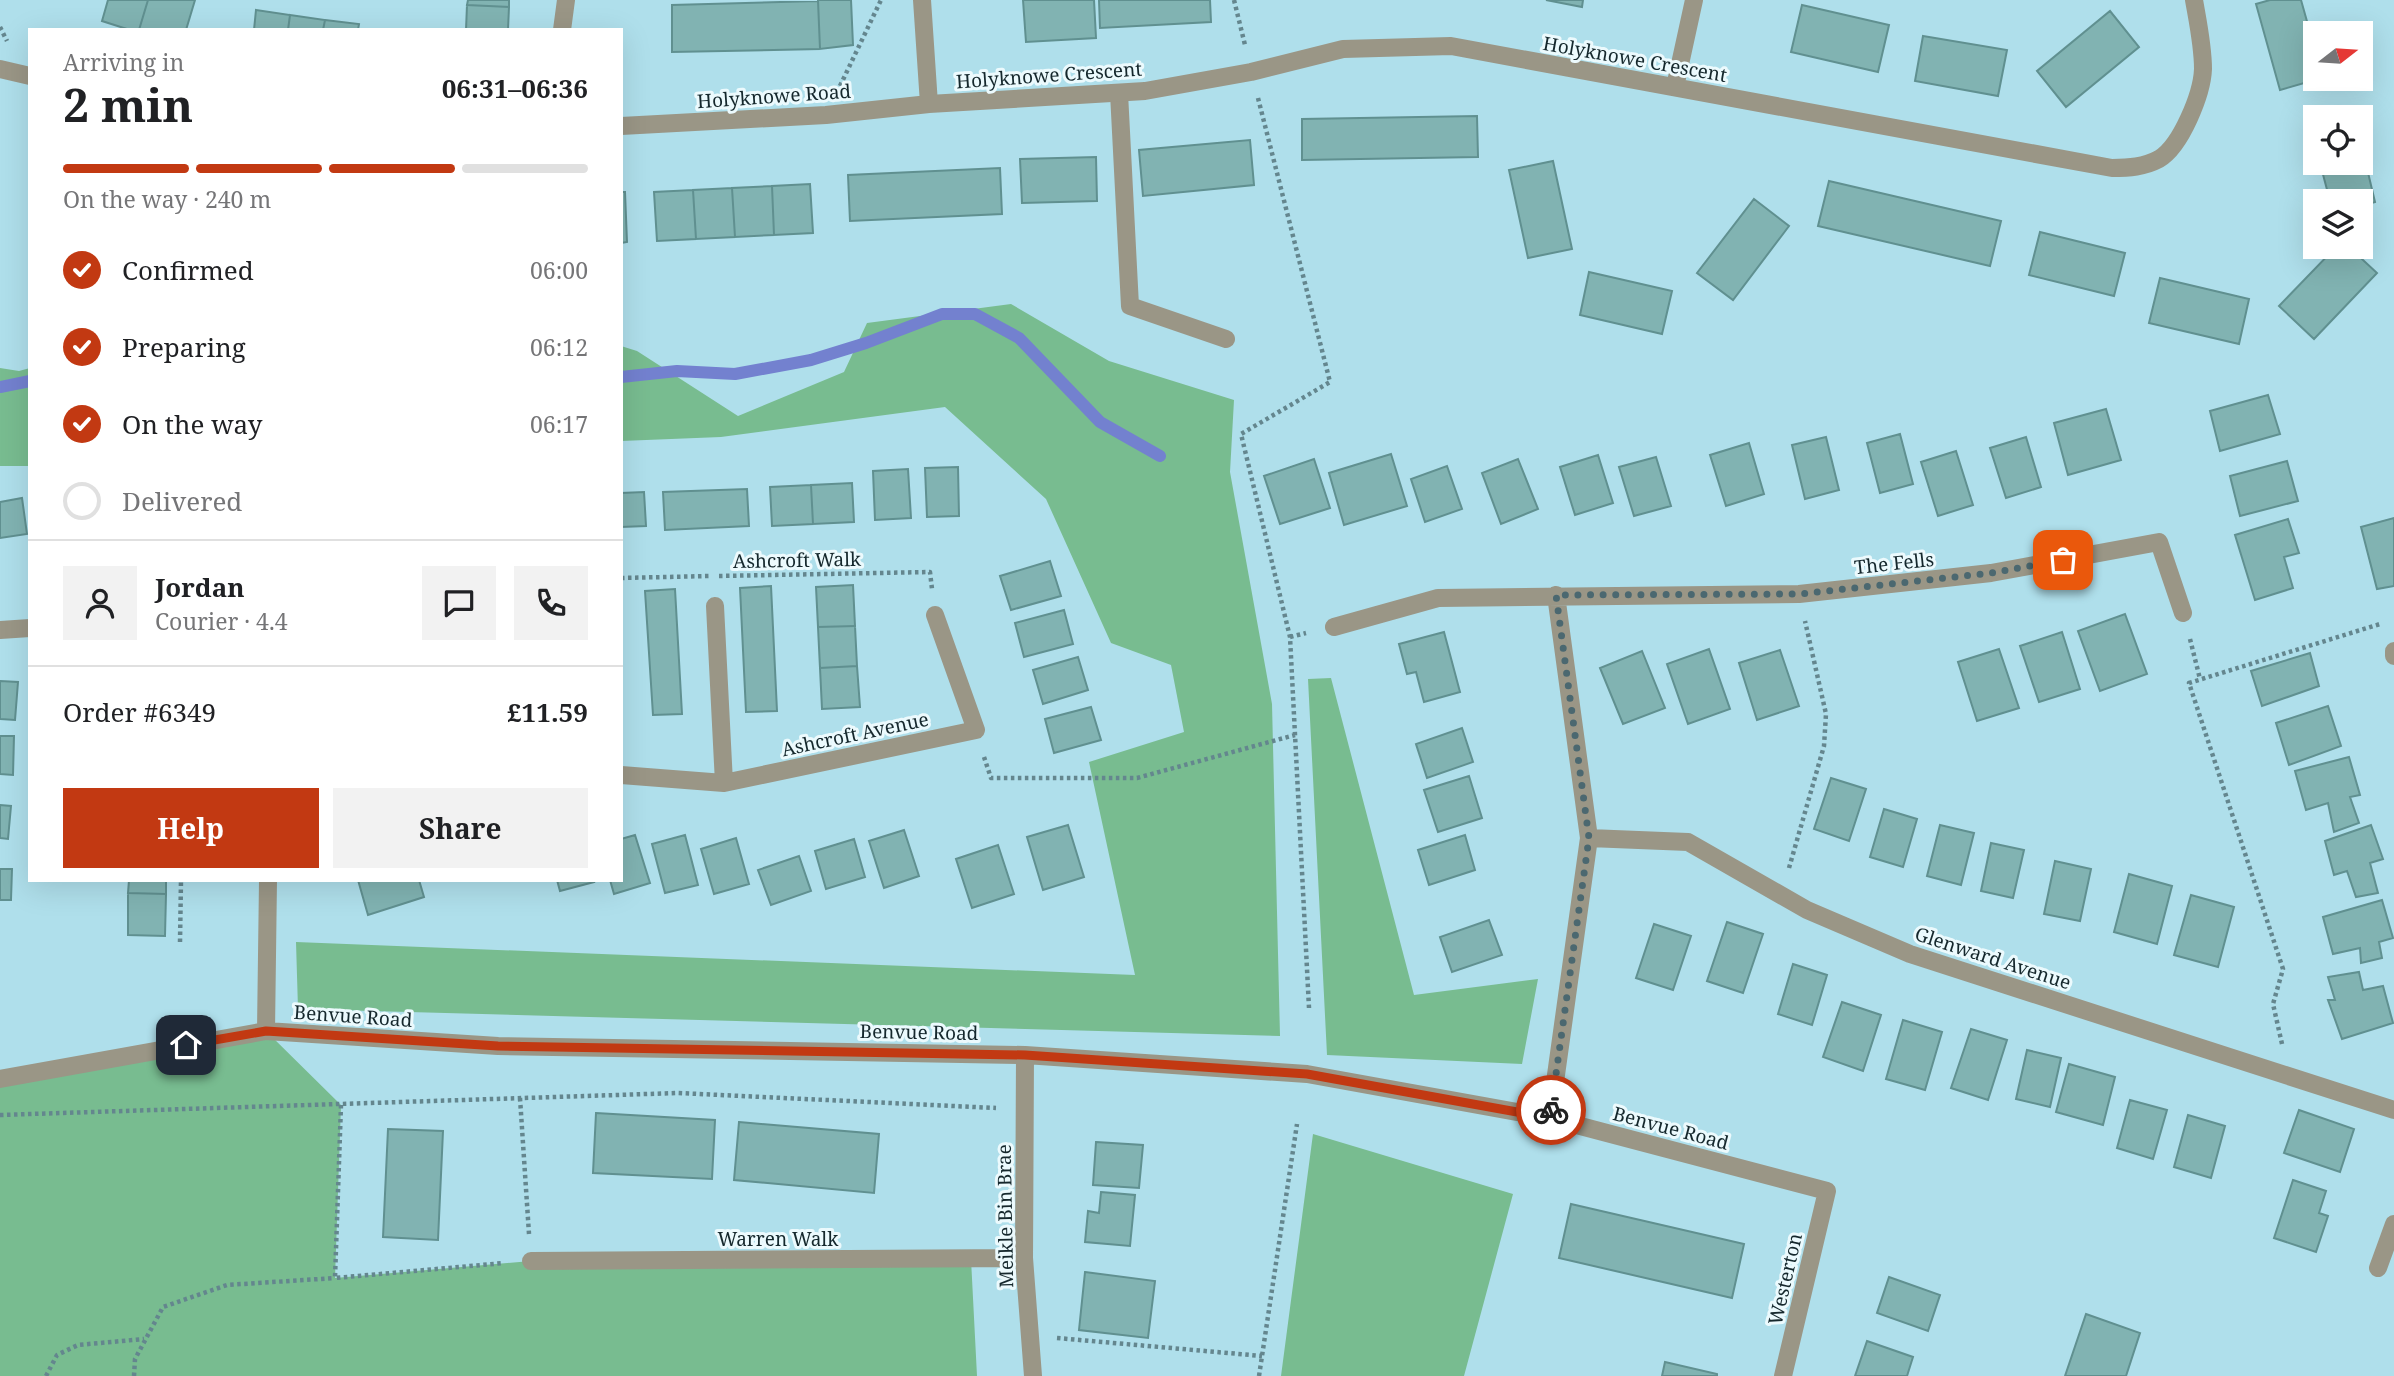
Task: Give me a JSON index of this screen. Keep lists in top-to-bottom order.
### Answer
{
  "streets": {
    "street": [
      "Holyknowe Crescent",
      "Holyknowe Road",
      "The Fells",
      "Ashcroft Avenue",
      "Glenward Avenue",
      "Benvue Road",
      "Meikle Bin Brae",
      "Warren Walk",
      "Westerton"
    ],
    "path": ["Ashcroft Walk"]
  },
  "crossings": [
    ["Holyknowe Crescent", "Holyknowe Road"],
    ["Benvue Road", "Meikle Bin Brae"],
    ["Benvue Road", "Westerton"],
    ["Meikle Bin Brae", "Warren Walk"]
  ],
  "north": "right",
  "page": {
    "heading": ["2 min", "Arriving in", "06:31–06:36"],
    "panel": [
      "Jordan",
      "Courier · 4.4",
      "Order #6349",
      "£11.59"
    ],
    "bar": "On the way · 240 m",
    "list": [
      ["Confirmed", "06:00"],
      ["Preparing", "06:12"],
      ["On the way", "06:17"],
      "Delivered"
    ],
    "buttons": ["Help", "Share"]
  }
}
